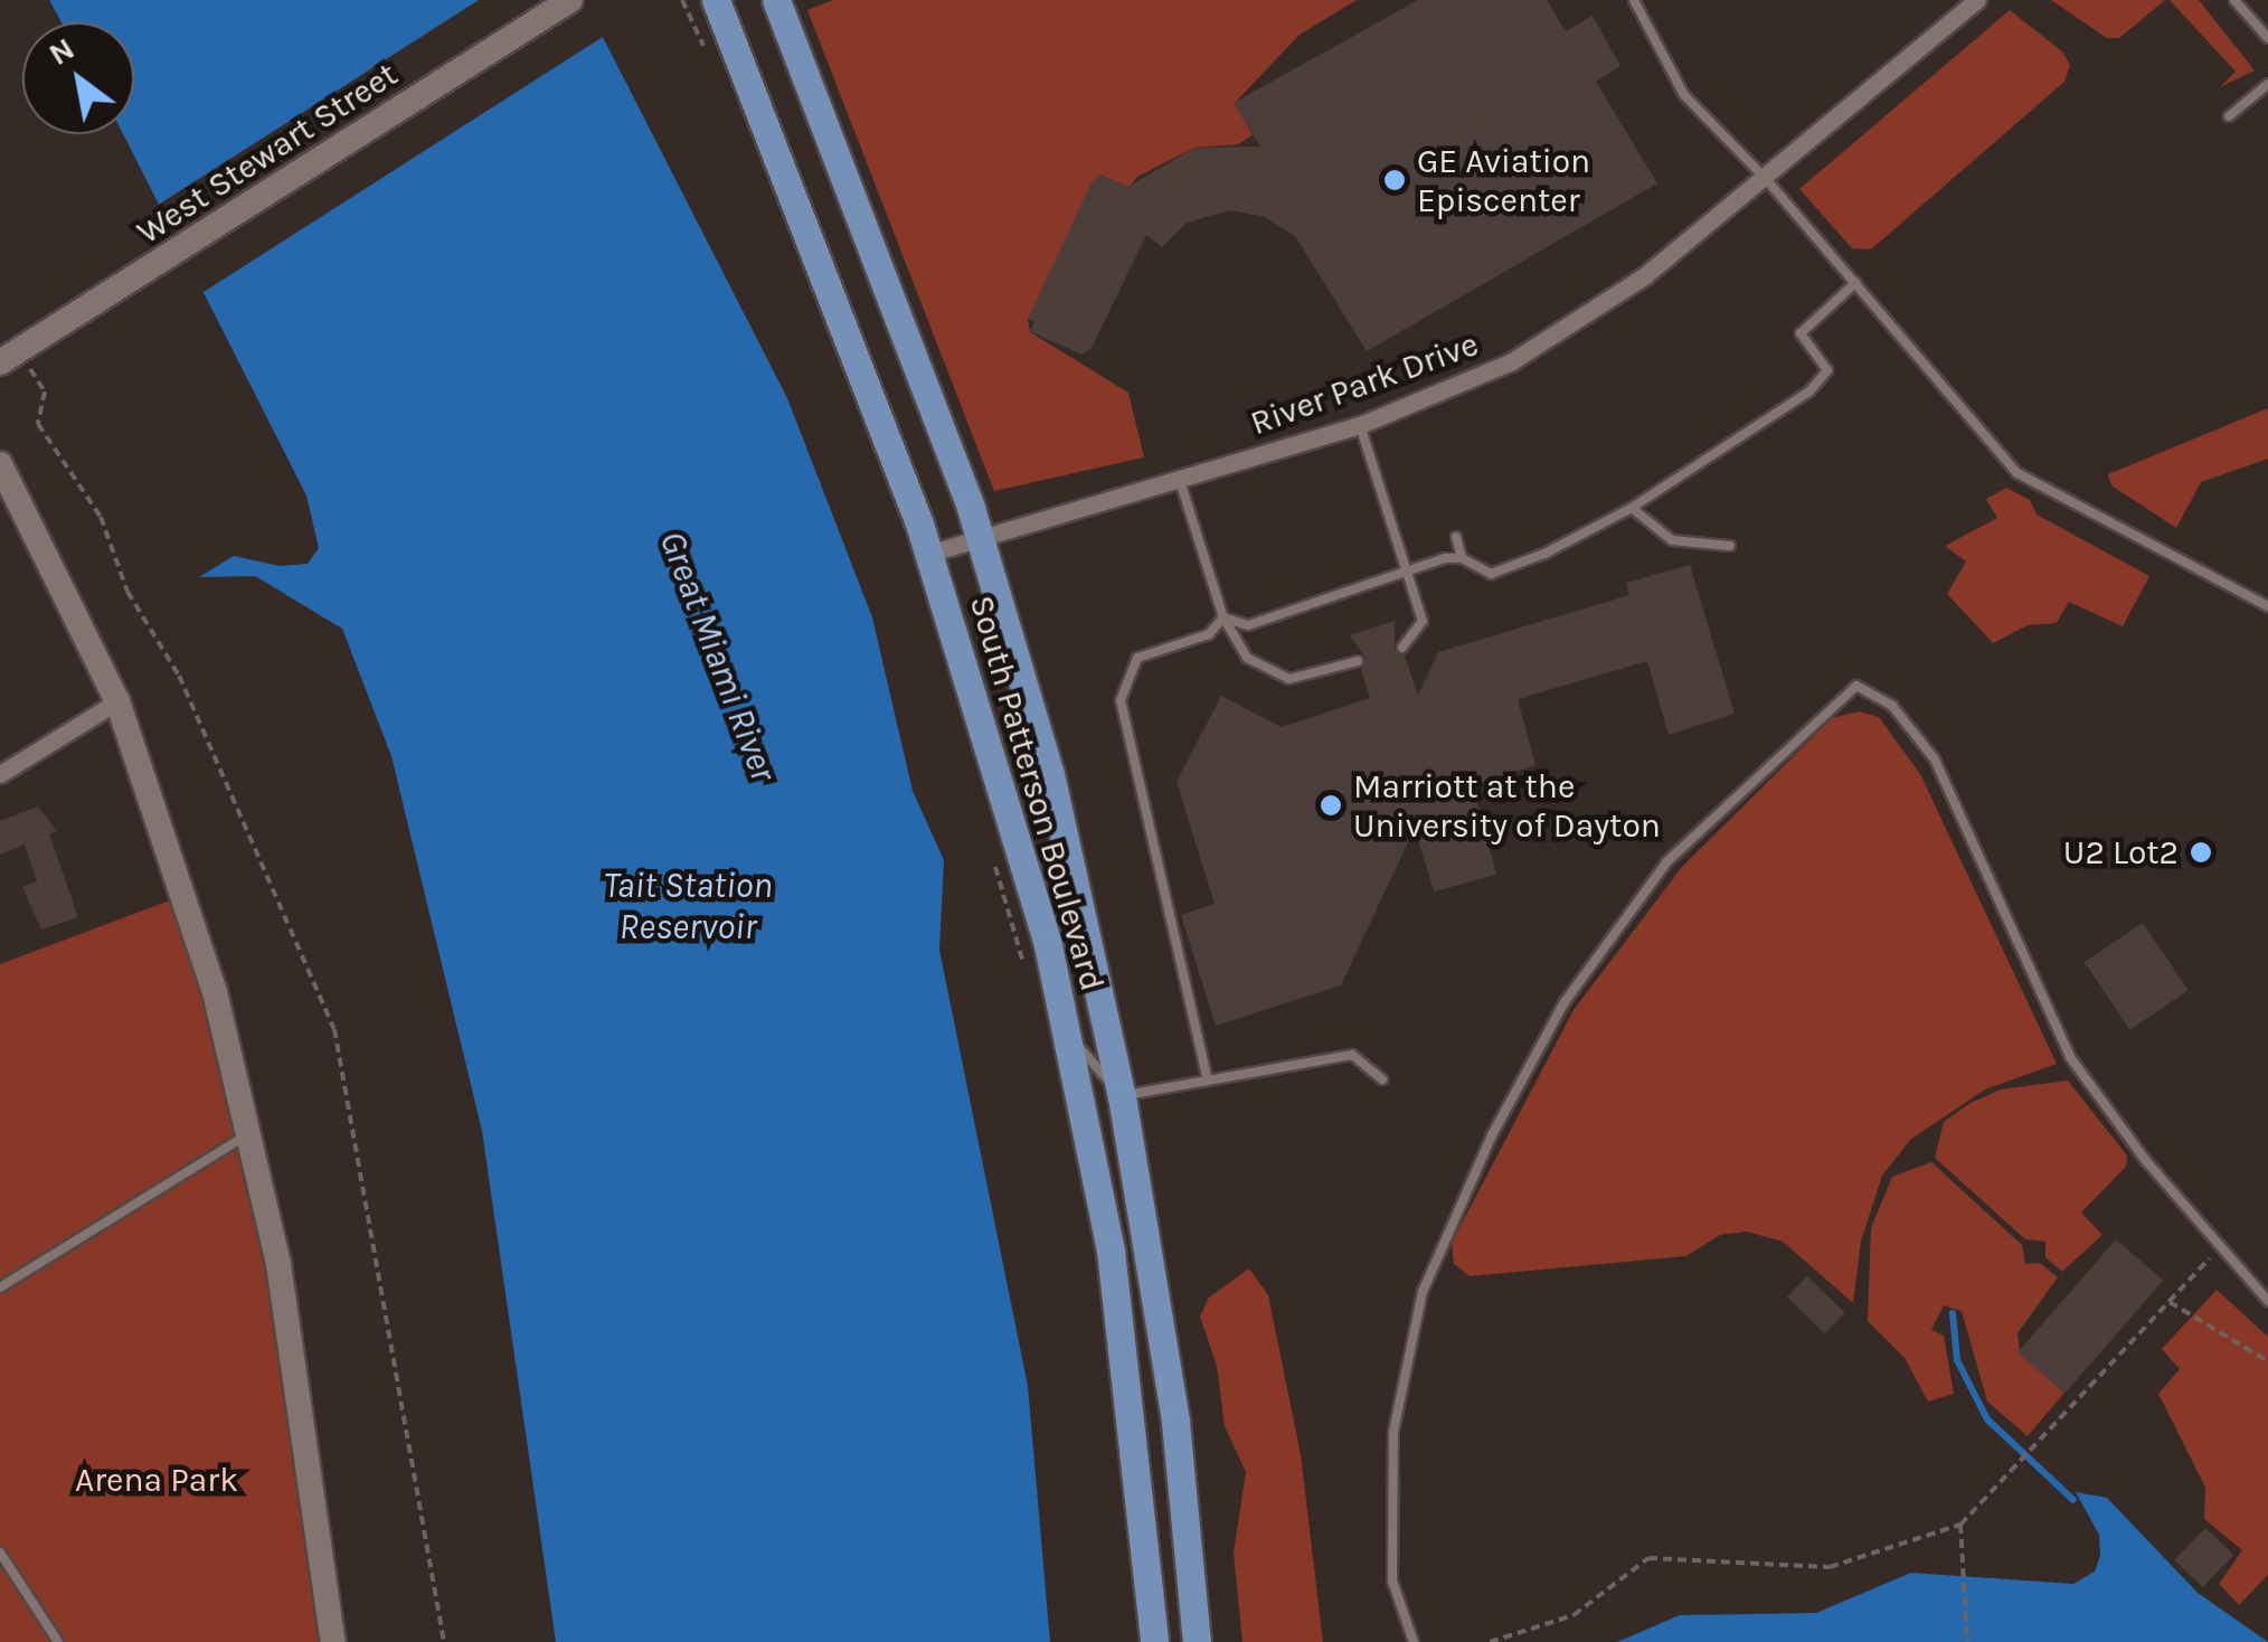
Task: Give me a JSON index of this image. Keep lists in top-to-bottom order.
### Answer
{
  "streets": {
    "main road": ["West Stewart Street", "South Patterson Boulevard"],
    "street": ["River Park Drive"]
  },
  "crossings": [
    ["River Park Drive", "South Patterson Boulevard"]
  ],
  "water": ["Great Miami River", "Tait Station Reservoir"],
  "parks": ["Arena Park"],
  "places": ["GE Aviation Episcenter", "Marriott at the University of Dayton", "U2 Lot2"],
  "north": "top left"
}
